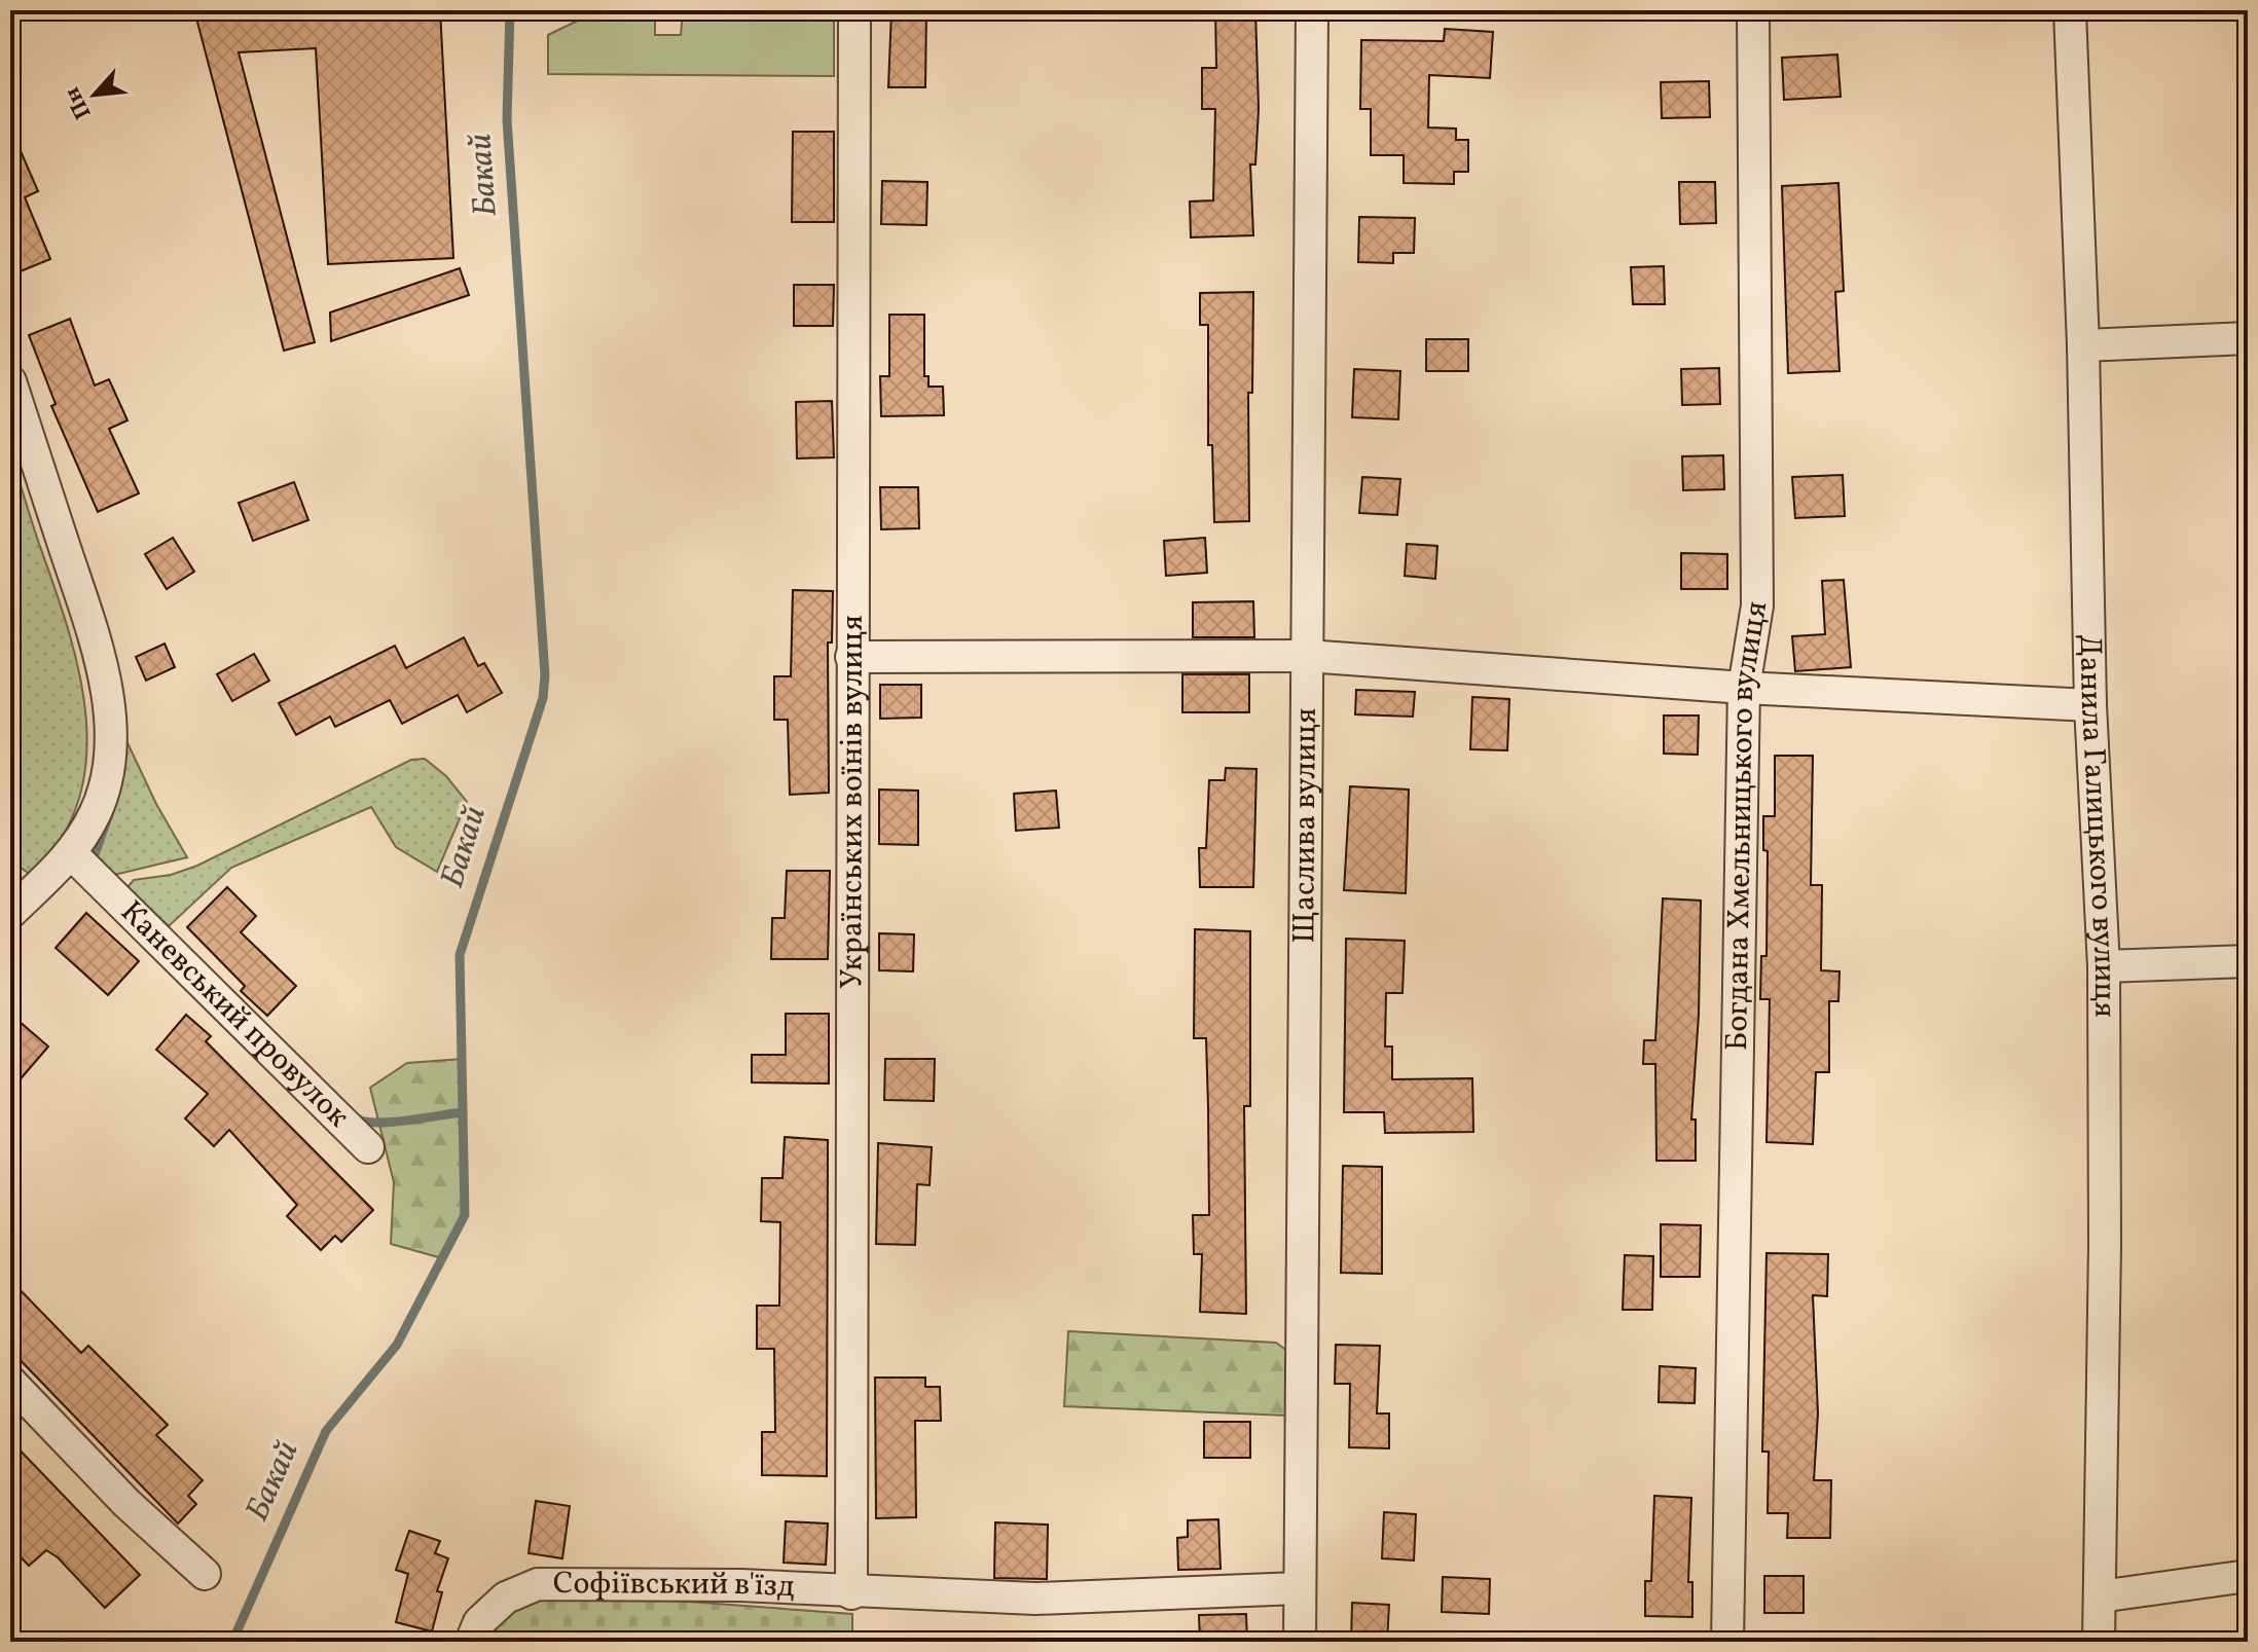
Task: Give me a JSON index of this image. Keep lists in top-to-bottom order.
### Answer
{
  "streets": {
    "street": [
      "Українських воїнів вулиця",
      "Щаслива вулиця",
      "Данила Галицького вулиця",
      "Богдана Хмельницького вулиця",
      "Каневський провулок",
      "Софіївський в'їзд"
    ]
  },
  "crossings": [
    ["Українських воїнів вулиця", "Софіївський в'їзд"],
    ["Щаслива вулиця", "Софіївський в'їзд"]
  ],
  "water": ["Бакай"],
  "north": "bottom left"
}
